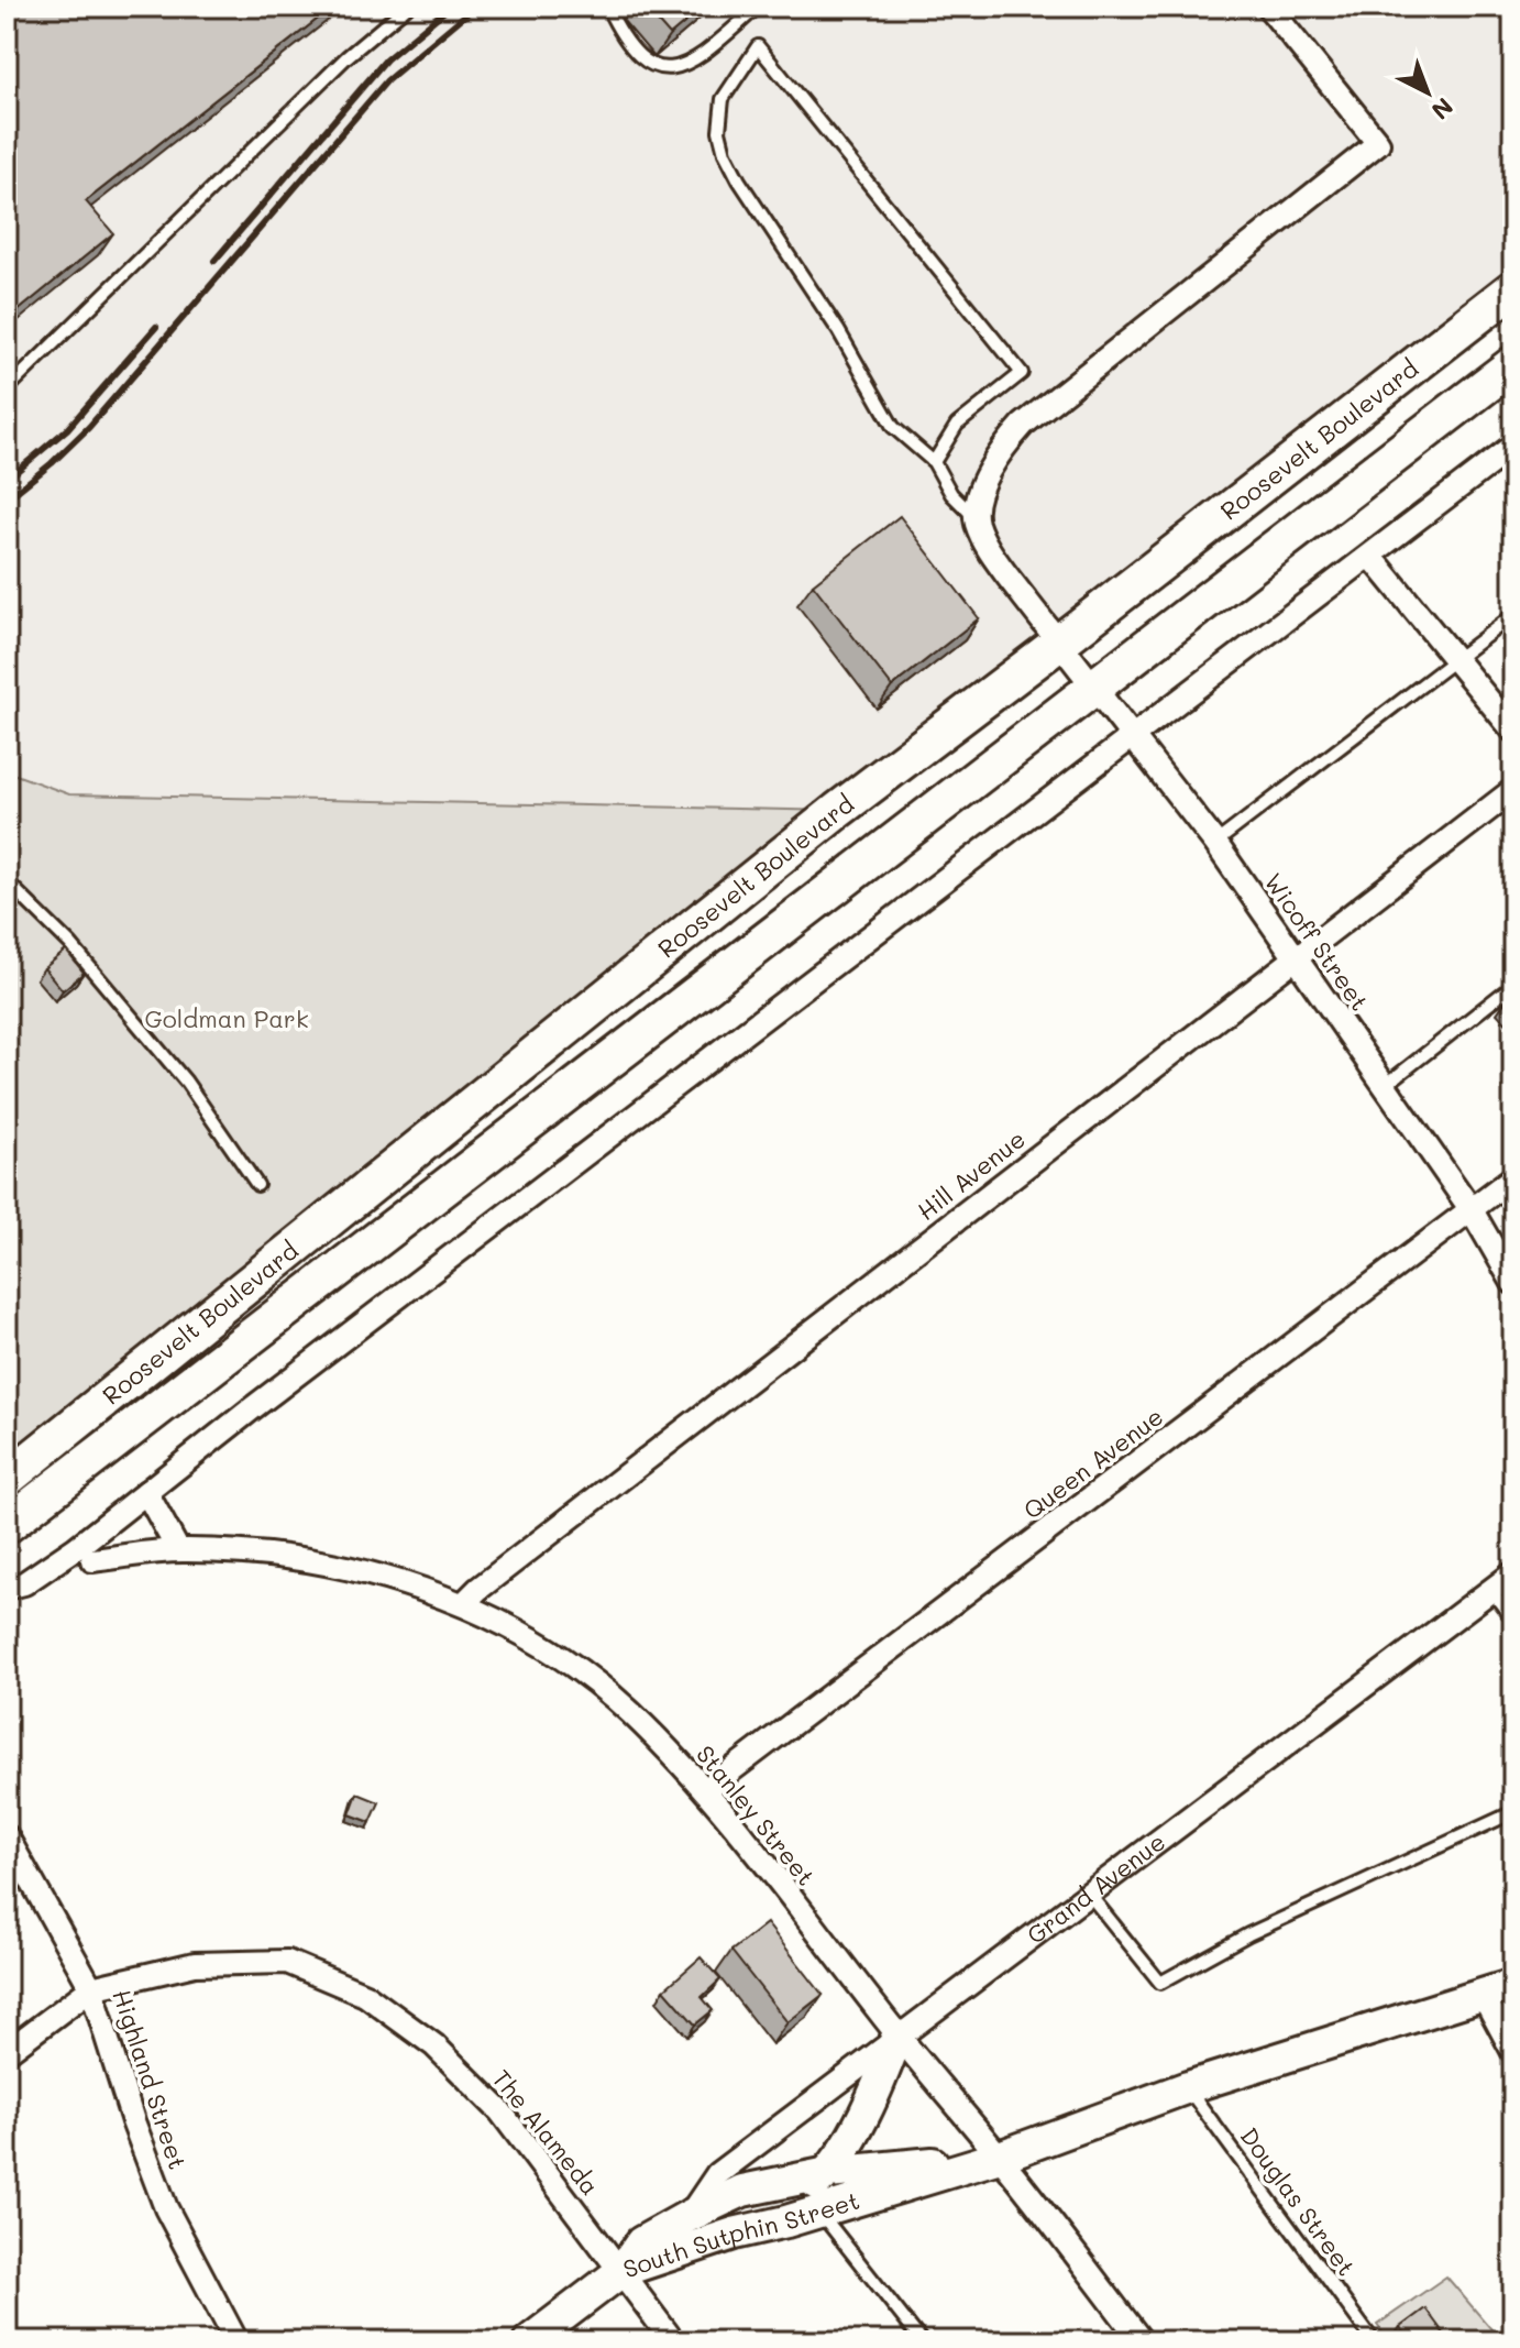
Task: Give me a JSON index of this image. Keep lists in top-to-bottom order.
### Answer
{
  "streets": {
    "main road": ["Roosevelt Boulevard"],
    "street": [
      "Wicoff Street",
      "Hill Avenue",
      "Queen Avenue",
      "Stanley Street",
      "Grand Avenue",
      "Highland Street",
      "The Alameda",
      "South Sutphin Street"
    ],
    "lane": ["Douglas Street"]
  },
  "crossings": [
    ["Roosevelt Boulevard", "Wicoff Street"],
    ["Wicoff Street", "Hill Avenue"],
    ["Wicoff Street", "Queen Avenue"],
    ["Hill Avenue", "Stanley Street"],
    ["Queen Avenue", "Stanley Street"],
    ["Stanley Street", "Grand Avenue"],
    ["Stanley Street", "South Sutphin Street"],
    ["Grand Avenue", "South Sutphin Street"],
    ["Highland Street", "The Alameda"],
    ["The Alameda", "South Sutphin Street"],
    ["Douglas Street", "South Sutphin Street"]
  ],
  "parks": ["Goldman Park"],
  "north": "bottom right"
}
